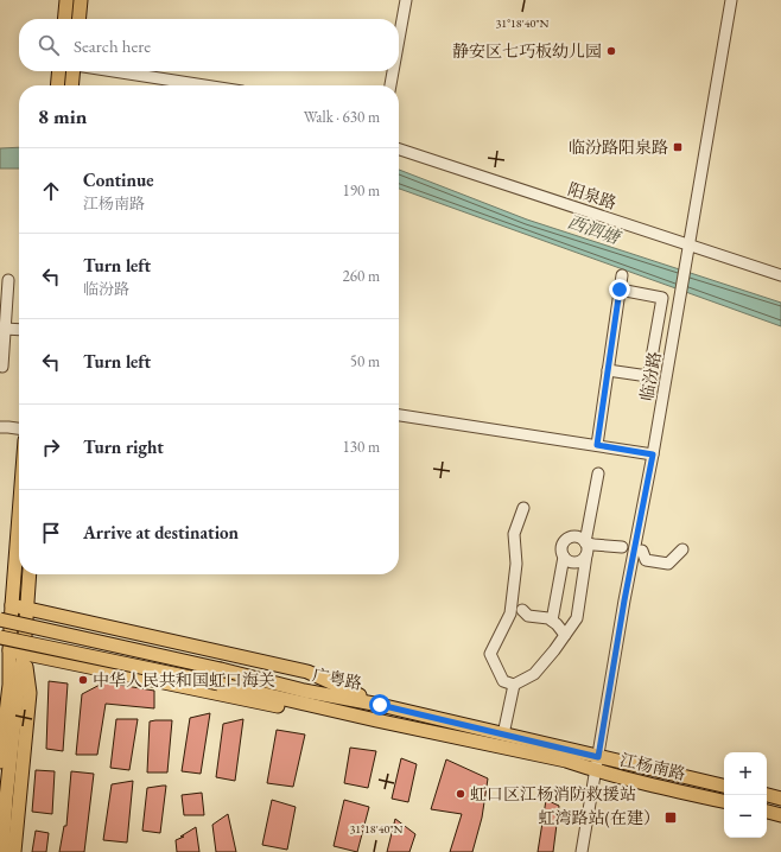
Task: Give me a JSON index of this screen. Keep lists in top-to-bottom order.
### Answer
{
  "streets": {
    "main road": ["广粤路", "江杨南路"],
    "street": ["阳泉路", "临汾路"]
  },
  "crossings": [
    ["阳泉路", "临汾路"],
    ["临汾路", "江杨南路"],
    ["广粤路", "江杨南路"]
  ],
  "water": ["西泗塘"],
  "places": {
    "other": ["静安区七巧板幼儿园", "中华人民共和国虹口海关", "虹口区江杨消防救援站"],
    "transit": ["临汾路阳泉路", "虹湾路站(在建）"]
  },
  "page": {
    "search": "Search here",
    "heading": ["8 min", "Walk · 630 m"],
    "list": [
      ["Continue", "江杨南路", "190 m"],
      ["Turn left", "临汾路", "260 m"],
      ["Turn left", "50 m"],
      ["Turn right", "130 m"],
      "Arrive at destination"
    ],
    "map_buttons": ["+", "−"]
  },
  "coordinates": ["31°18'40\"N"]
}
